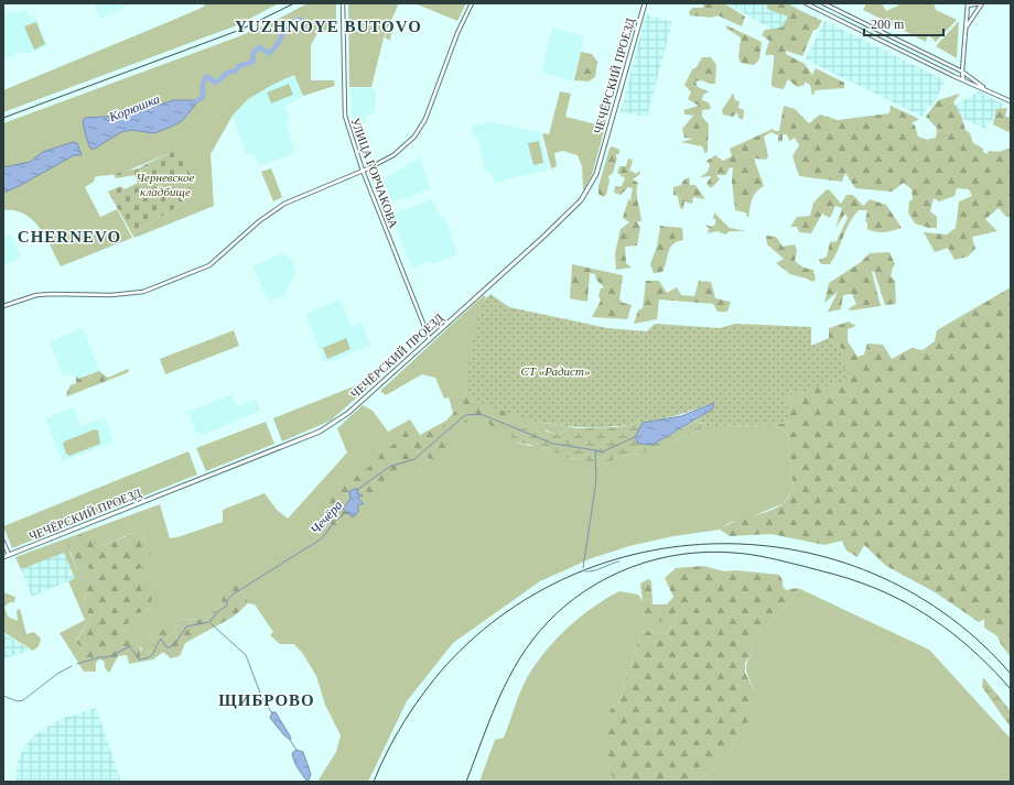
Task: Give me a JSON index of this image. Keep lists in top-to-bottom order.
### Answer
{
  "streets": {
    "main road": ["ЧЕЧЁРСКИЙ ПРОЕЗД"],
    "street": ["УЛИЦА ГОРЧАКОВА"]
  },
  "crossings": [
    ["ЧЕЧЁРСКИЙ ПРОЕЗД", "УЛИЦА ГОРЧАКОВА"]
  ],
  "districts": ["YUZHNOYE BUTOVO", "CHERNEVO", "ЩИБРОВО"],
  "water": ["Корюшка", "Чечёра"],
  "parks": ["Черневское кладбище", "СТ «Радист»"],
  "scale_bar": "200 m"
}
